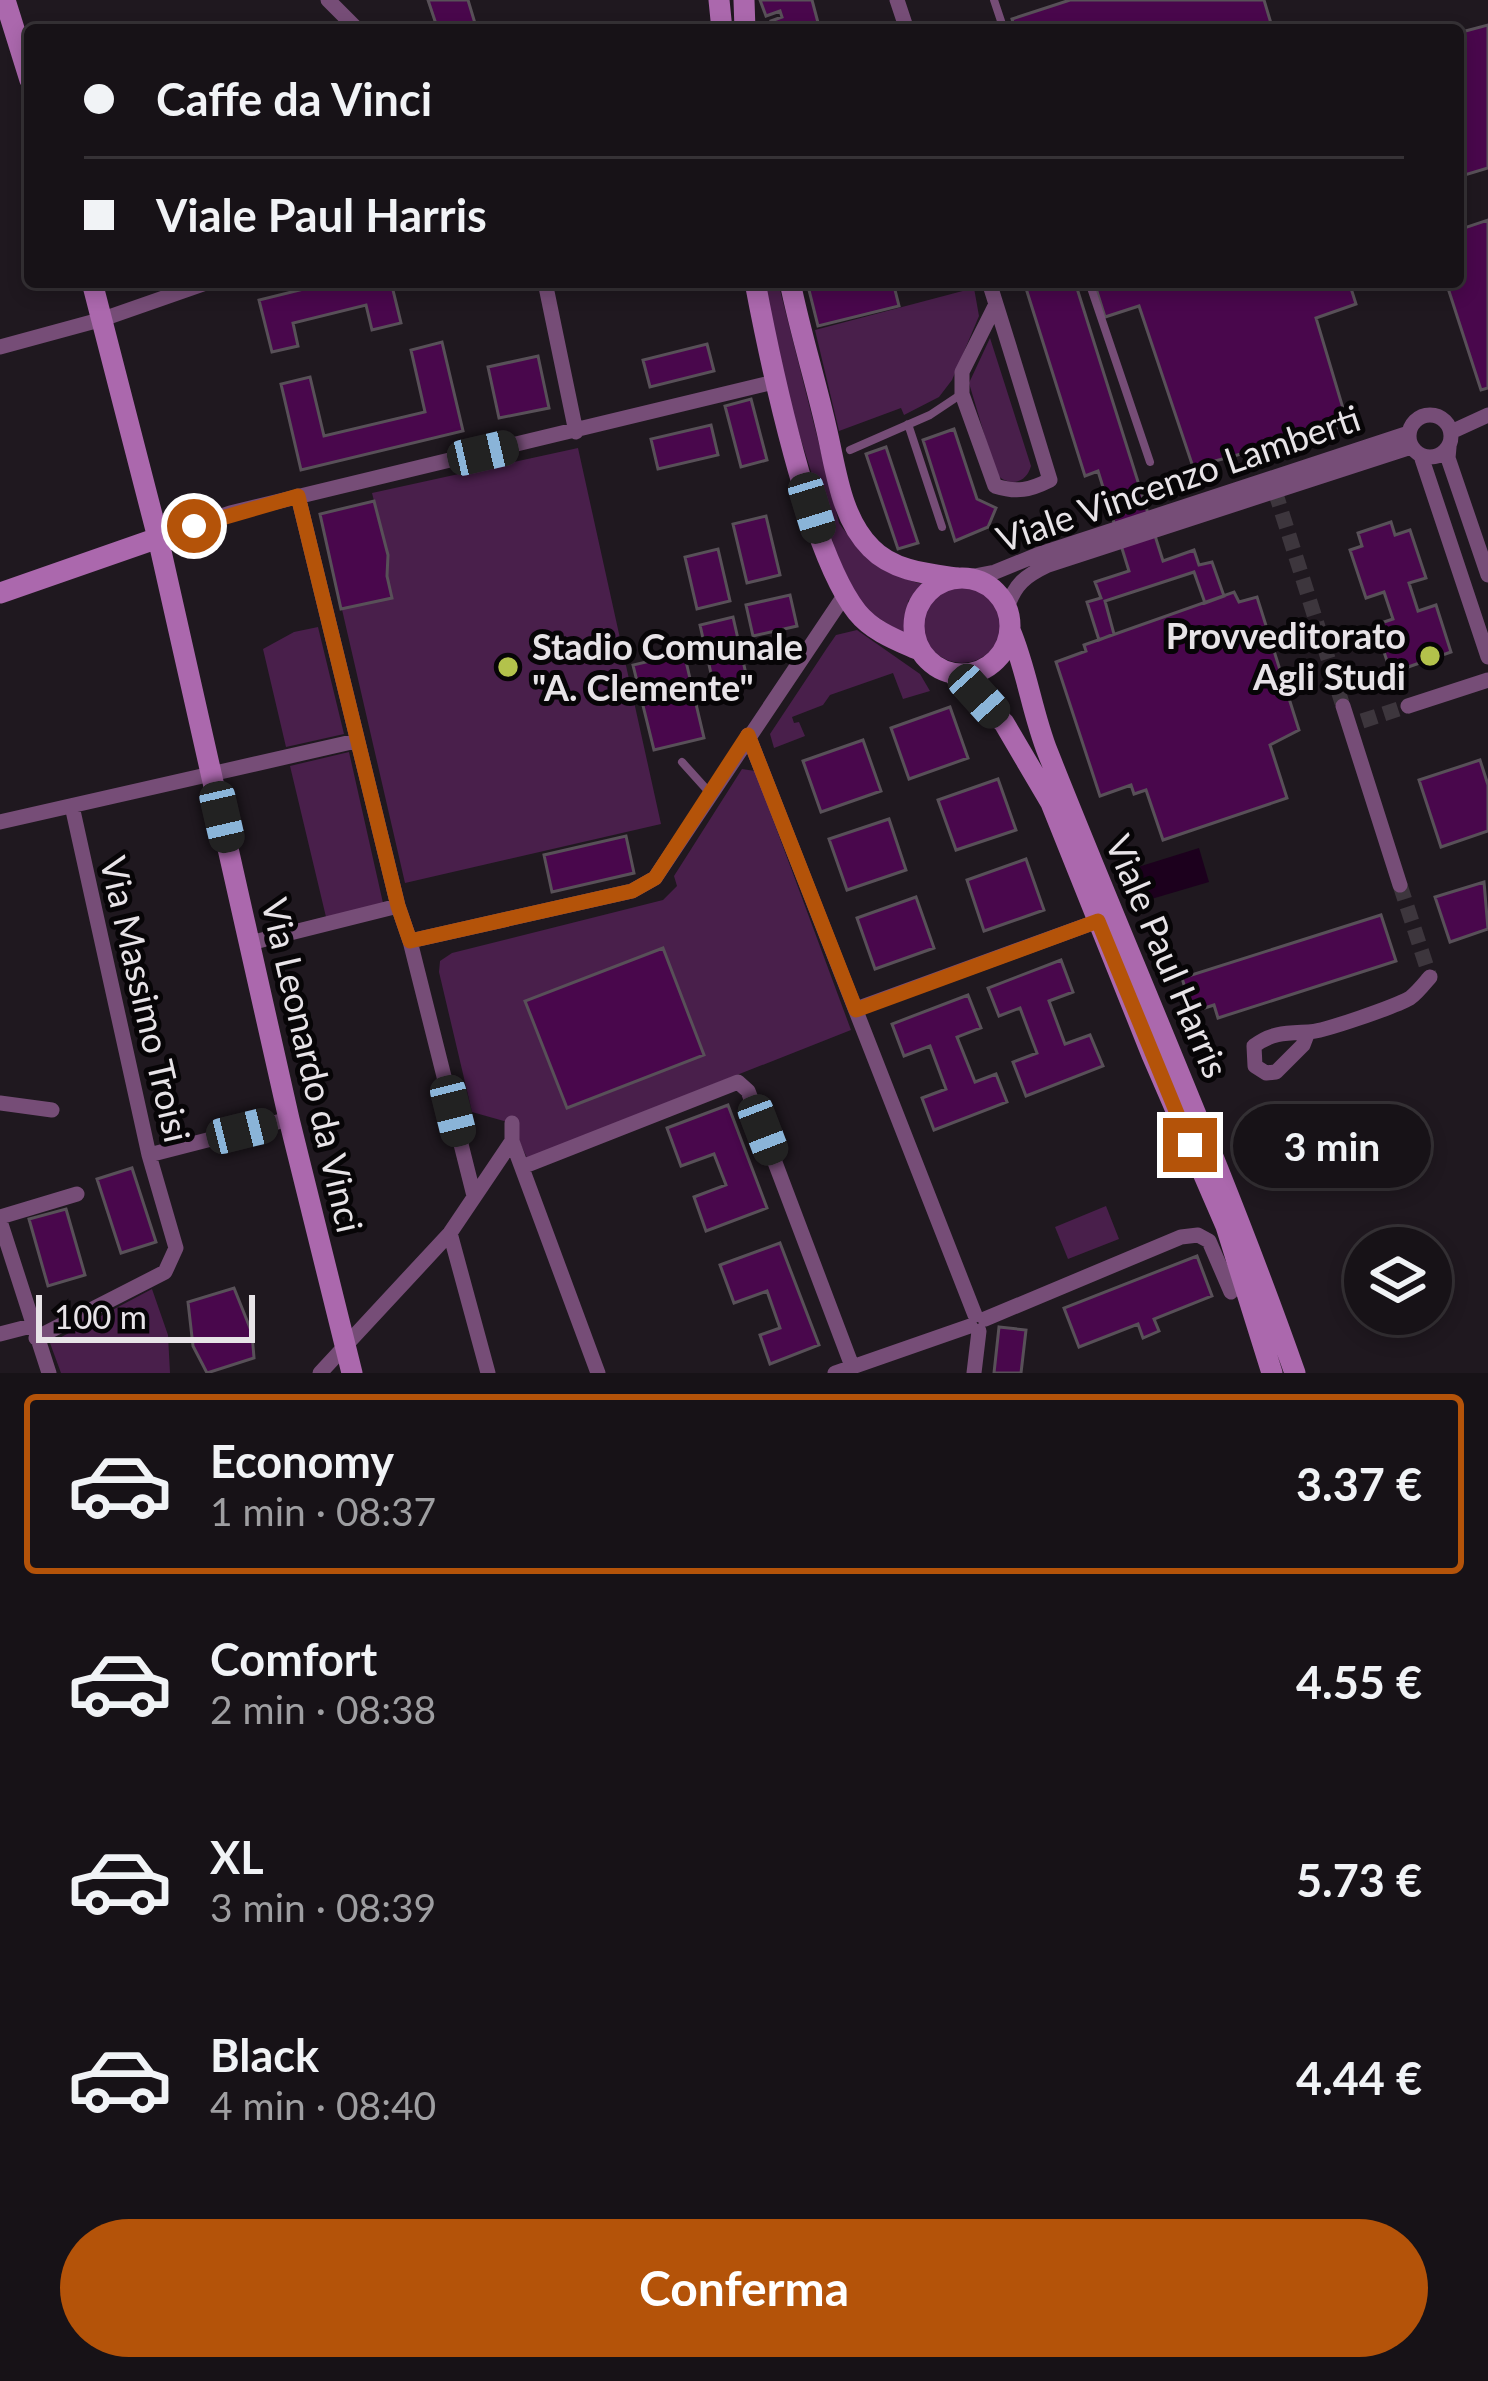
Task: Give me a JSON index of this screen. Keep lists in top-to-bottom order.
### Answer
{
  "streets": {
    "street": [
      "Viale Vincenzo Lamberti",
      "Viale Paul Harris",
      "Via Massimo Troisi",
      "Via Leonardo da Vinci"
    ]
  },
  "crossings": [
    ["Viale Vincenzo Lamberti", "Viale Paul Harris"]
  ],
  "places": ["Provveditorato Agli Studi", "Stadio Comunale \"A. Clemente\""],
  "scale_bar": "100 m",
  "page": {
    "banner": ["Caffe da Vinci", "Viale Paul Harris"],
    "bubble": "3 min",
    "scale": "100 m",
    "list": [
      {
        "name": "Economy",
        "note": "1 min · 08:37",
        "value": "3.37 €"
      },
      {
        "name": "Comfort",
        "note": "2 min · 08:38",
        "value": "4.55 €"
      },
      {
        "name": "XL",
        "note": "3 min · 08:39",
        "value": "5.73 €"
      },
      {
        "name": "Black",
        "note": "4 min · 08:40",
        "value": "4.44 €"
      }
    ],
    "buttons": "Conferma"
  }
}
